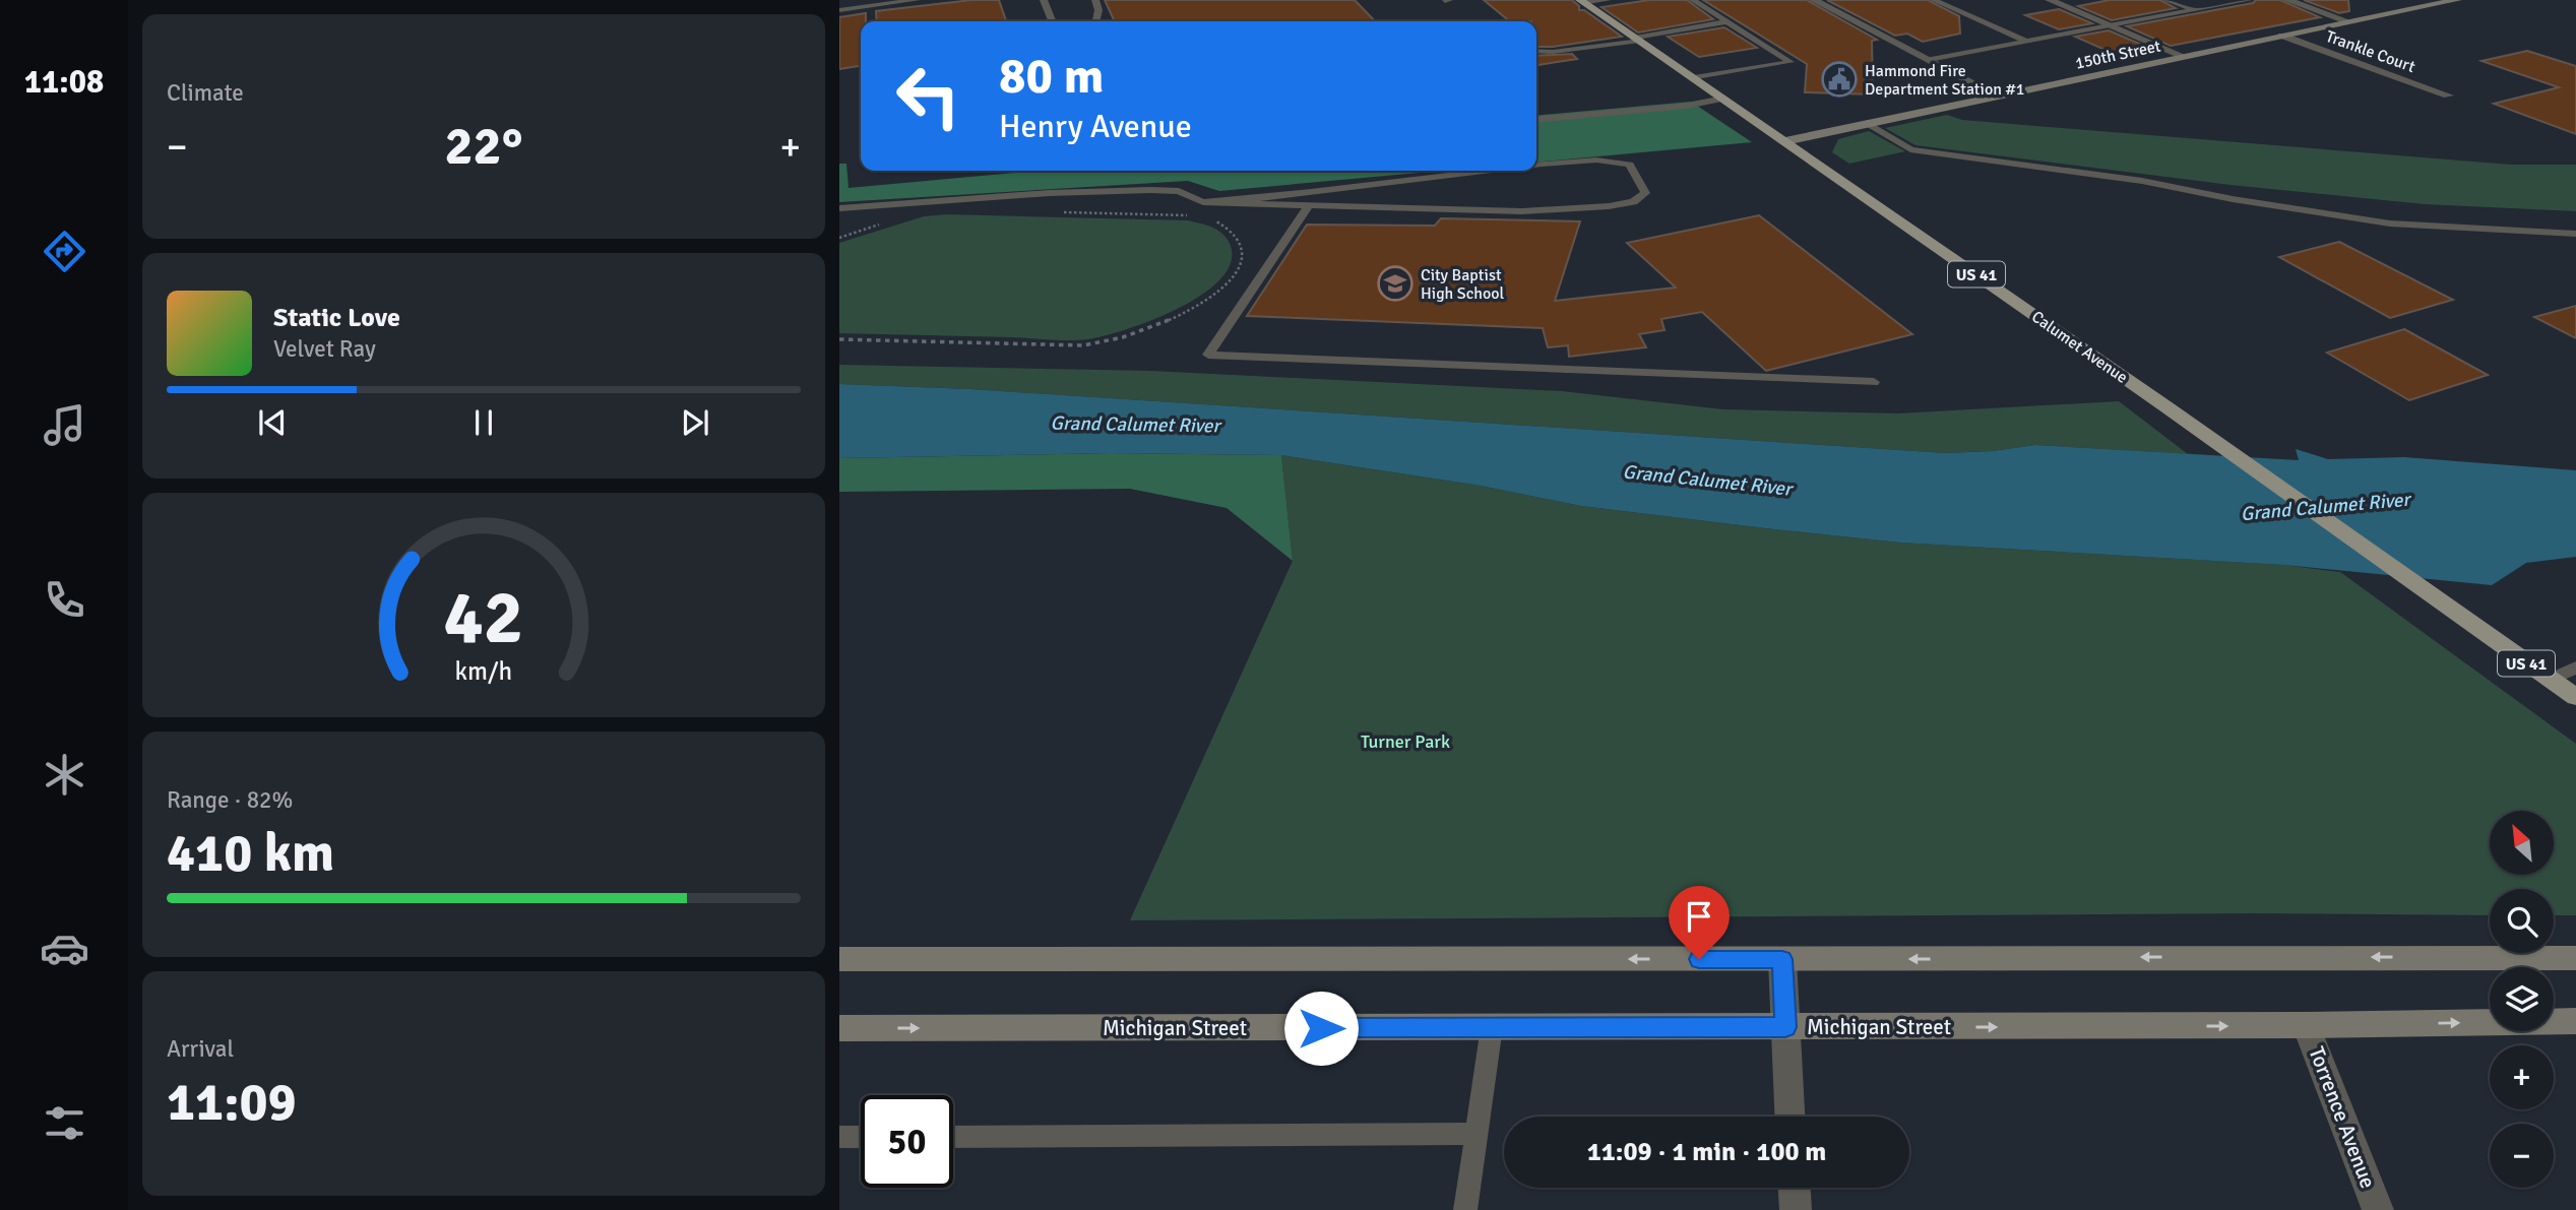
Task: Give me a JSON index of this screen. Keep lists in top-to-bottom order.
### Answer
{
  "streets": {
    "main road": [
      "150th Street",
      "US 41",
      "Calumet Avenue",
      "Michigan Street"
    ],
    "street": ["Trankle Court", "Torrence Avenue"]
  },
  "crossings": [
    ["Trankle Court", "150th Street"],
    ["150th Street", "Calumet Avenue"],
    ["Michigan Street", "Torrence Avenue"]
  ],
  "water": ["Grand Calumet River"],
  "parks": ["Turner Park"],
  "places": {
    "public building": ["Hammond Fire Department Station #1"],
    "school or university": ["City Baptist High School"]
  },
  "north": "top left",
  "page": {
    "tabs": "11:08",
    "tile": [
      "Climate",
      ["Range · 82%", "410 km"],
      ["Arrival", "11:09"]
    ],
    "turn": ["80 m", "Henry Avenue"],
    "heat": ["−", "22°", "+"],
    "song": ["Static Love", "Velvet Ray"],
    "map_buttons": ["+", "−"],
    "limit": "50",
    "trip": "11:09 · 1 min · 100 m",
    "gauge": ["42", "km/h"]
  }
}
